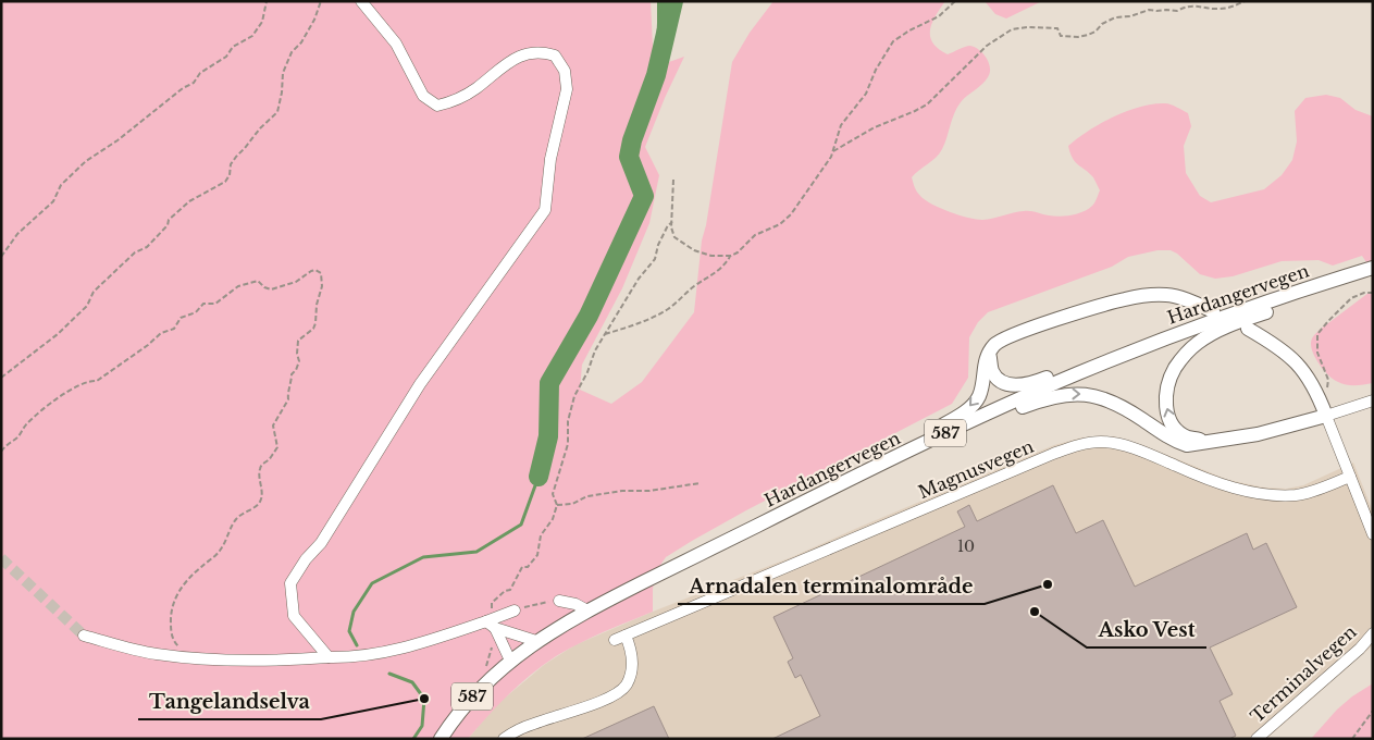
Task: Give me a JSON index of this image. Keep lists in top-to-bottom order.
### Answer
{
  "streets": {
    "main road": ["Hardangervegen", "587"],
    "lane": ["Magnusvegen", "Terminalvegen"]
  },
  "crossings": [
    ["Hardangervegen", "587"]
  ],
  "places": ["Arnadalen terminalområde", "Asko Vest", "Tangelandselva"],
  "house_numbers": ["10"]
}
